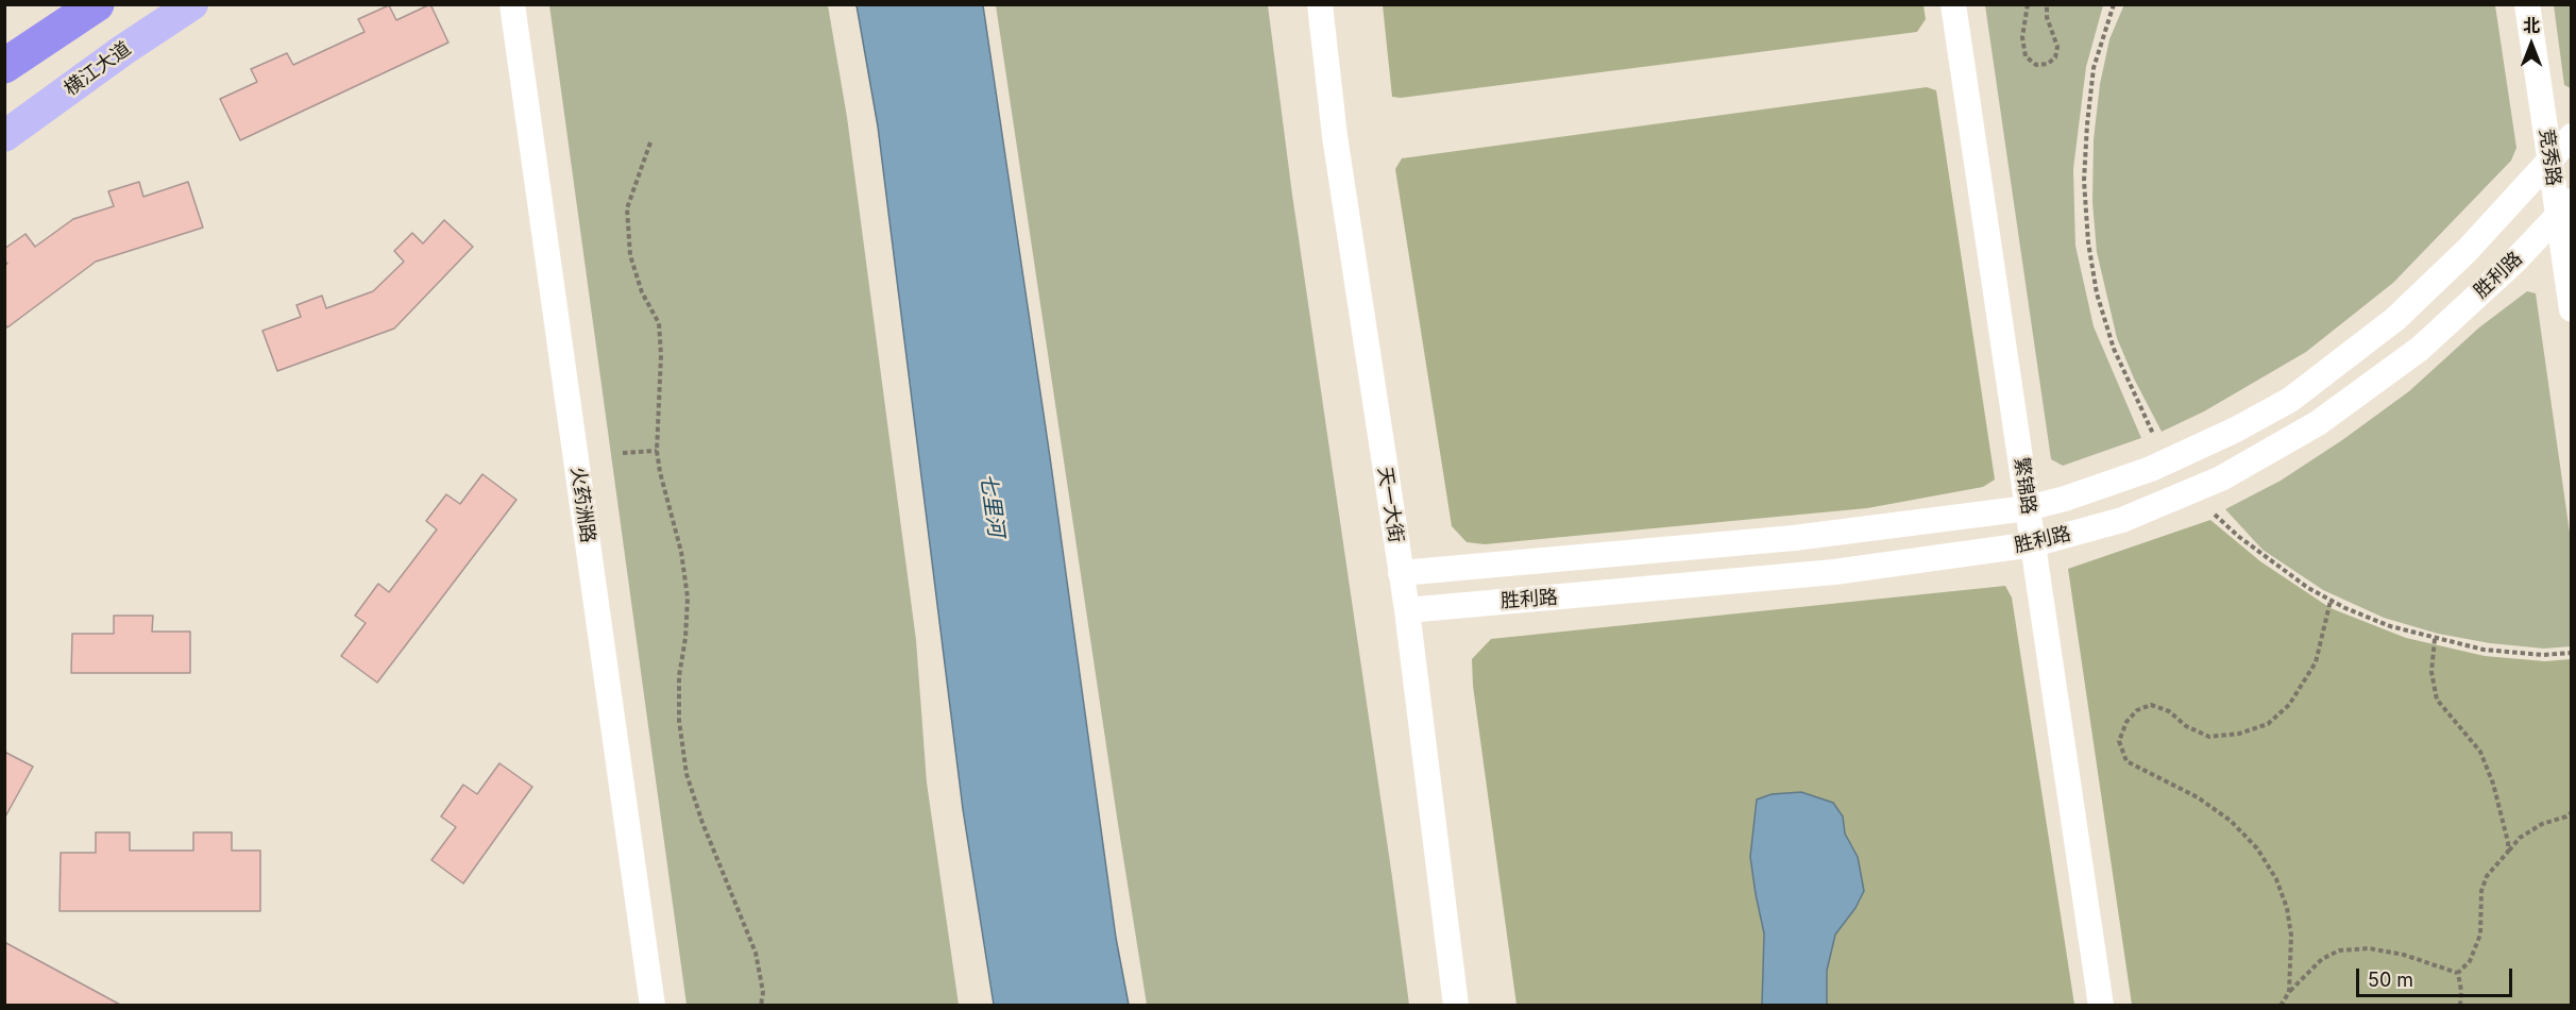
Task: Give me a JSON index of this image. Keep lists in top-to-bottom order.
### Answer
{
  "streets": {
    "main road": ["横江大道"],
    "street": [
      "竞秀路",
      "胜利路",
      "繁锦路",
      "火药洲路",
      "天一大街"
    ]
  },
  "crossings": [
    ["竞秀路", "胜利路"],
    ["胜利路", "繁锦路"],
    ["胜利路", "天一大街"]
  ],
  "water": ["七里河"],
  "scale_bar": "50 m",
  "north": "top"
}
